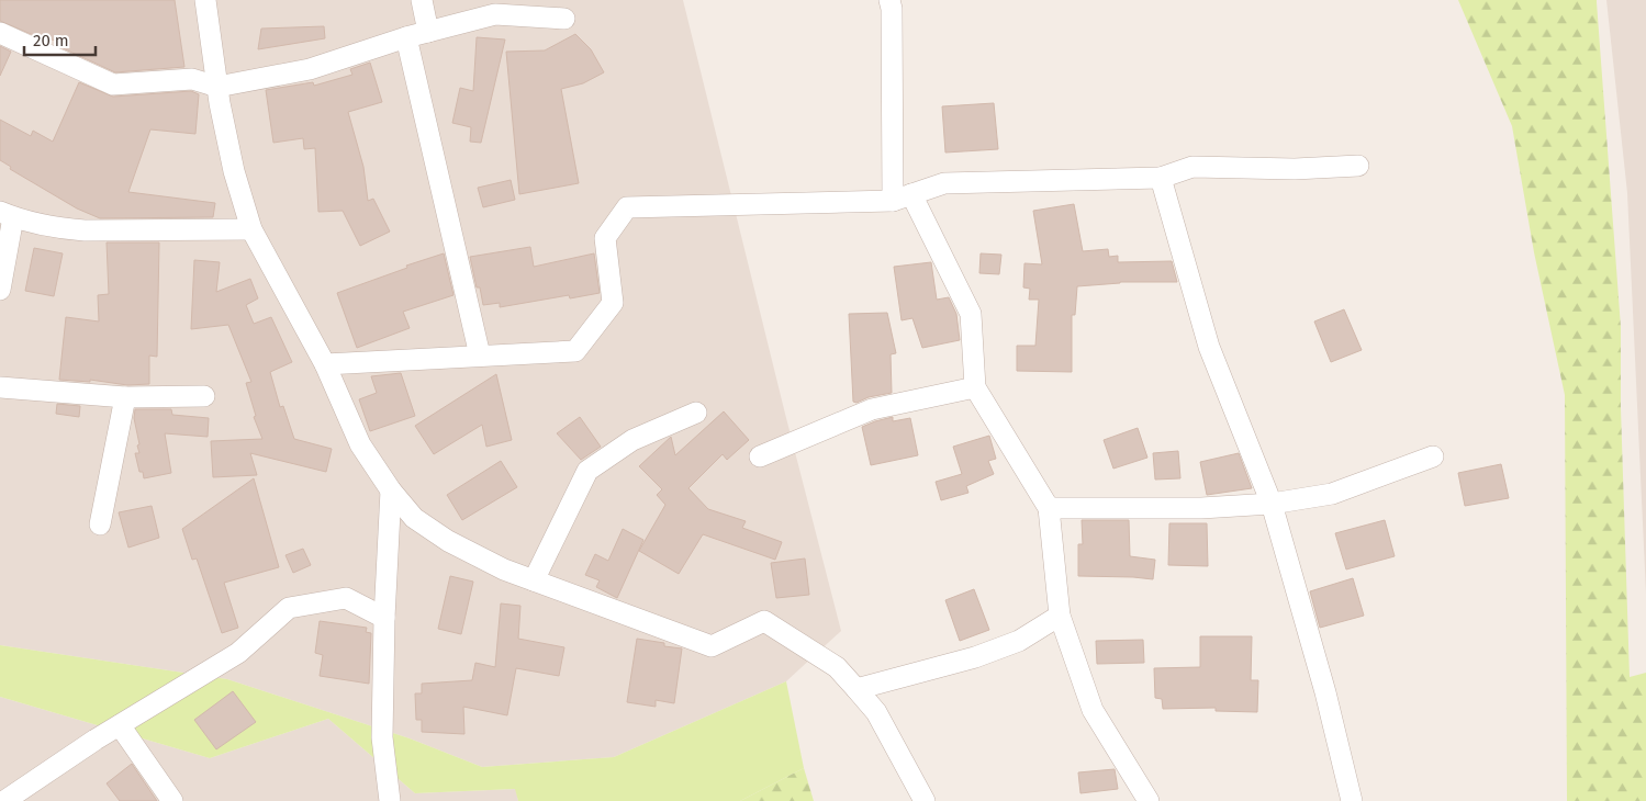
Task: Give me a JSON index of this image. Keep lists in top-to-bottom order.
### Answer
{
  "scale_bar": "20 m"
}
